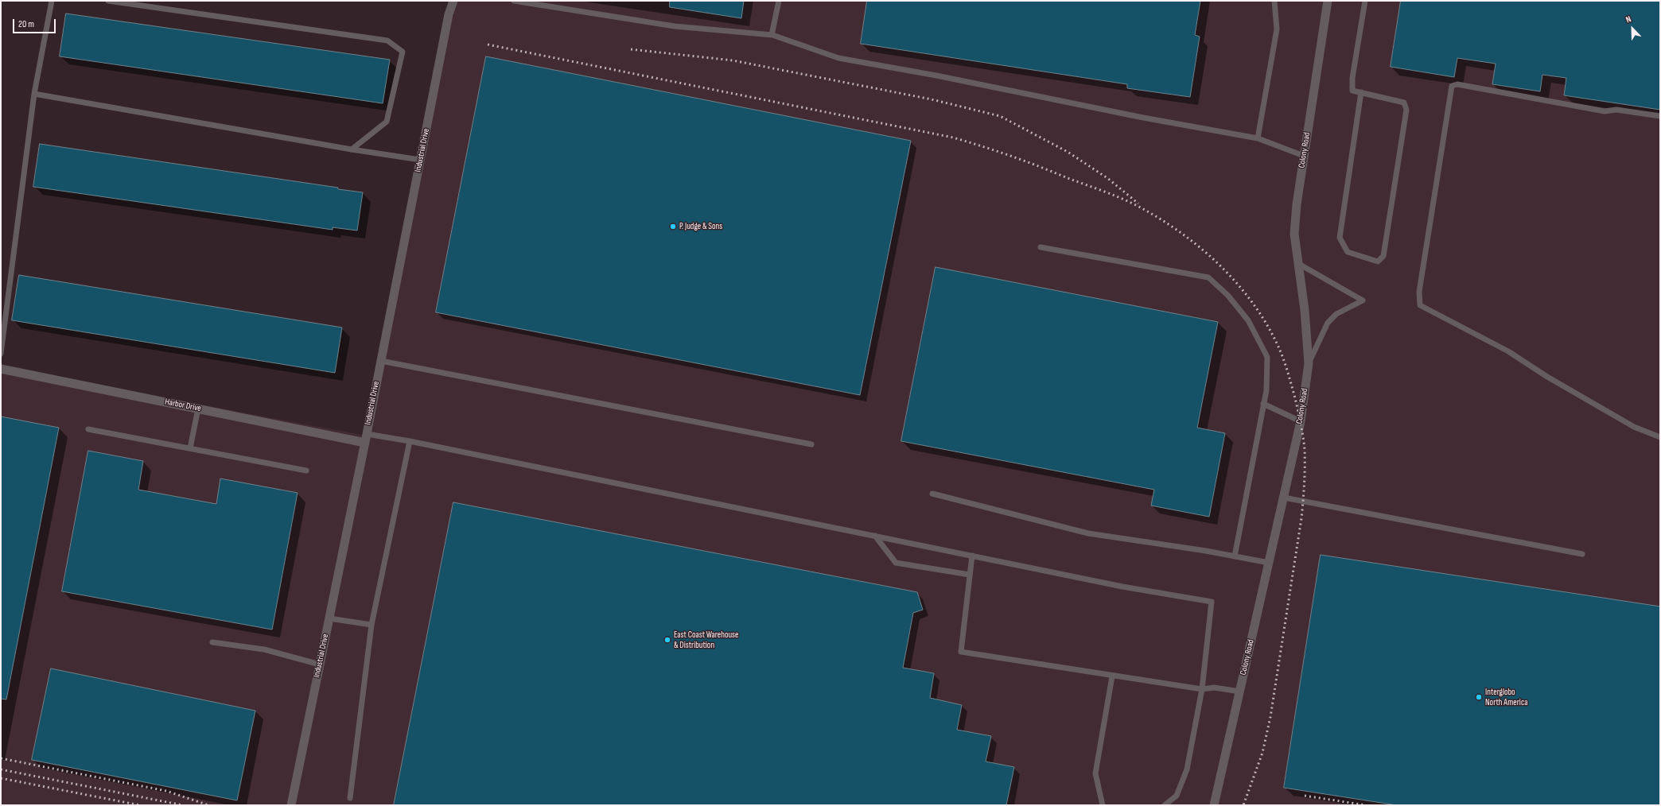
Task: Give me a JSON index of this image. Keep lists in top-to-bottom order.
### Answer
{
  "streets": {
    "street": ["Industrial Drive", "Colony Road", "Harbor Drive"]
  },
  "crossings": [
    ["Industrial Drive", "Harbor Drive"]
  ],
  "places": ["P. Judge & Sons", "East Coast Warehouse & Distribution", "Interglobo North America"],
  "scale_bar": "20 m",
  "north": "top left"
}
